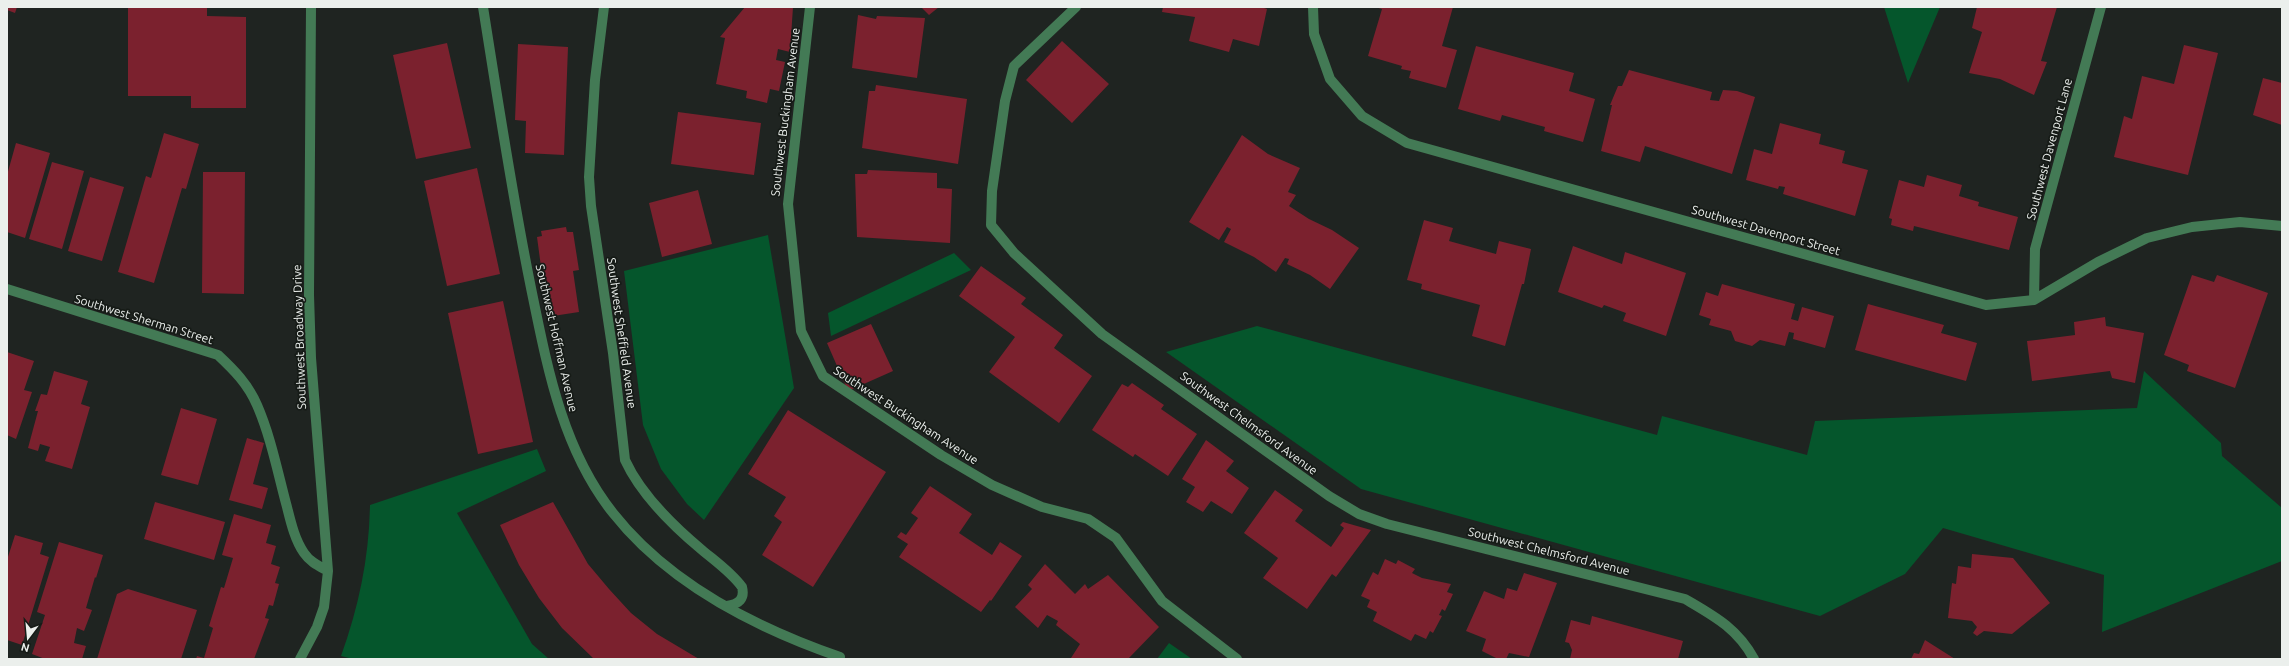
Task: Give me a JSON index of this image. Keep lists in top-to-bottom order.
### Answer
{
  "streets": {
    "street": [
      "Southwest Buckingham Avenue",
      "Southwest Davenport Lane",
      "Southwest Davenport Street",
      "Southwest Sherman Street",
      "Southwest Sheffield Avenue",
      "Southwest Broadway Drive",
      "Southwest Hoffman Avenue",
      "Southwest Chelmsford Avenue"
    ]
  },
  "crossings": [
    ["Southwest Davenport Lane", "Southwest Davenport Street"],
    ["Southwest Sherman Street", "Southwest Broadway Drive"],
    ["Southwest Sheffield Avenue", "Southwest Hoffman Avenue"]
  ],
  "north": "bottom"
}
